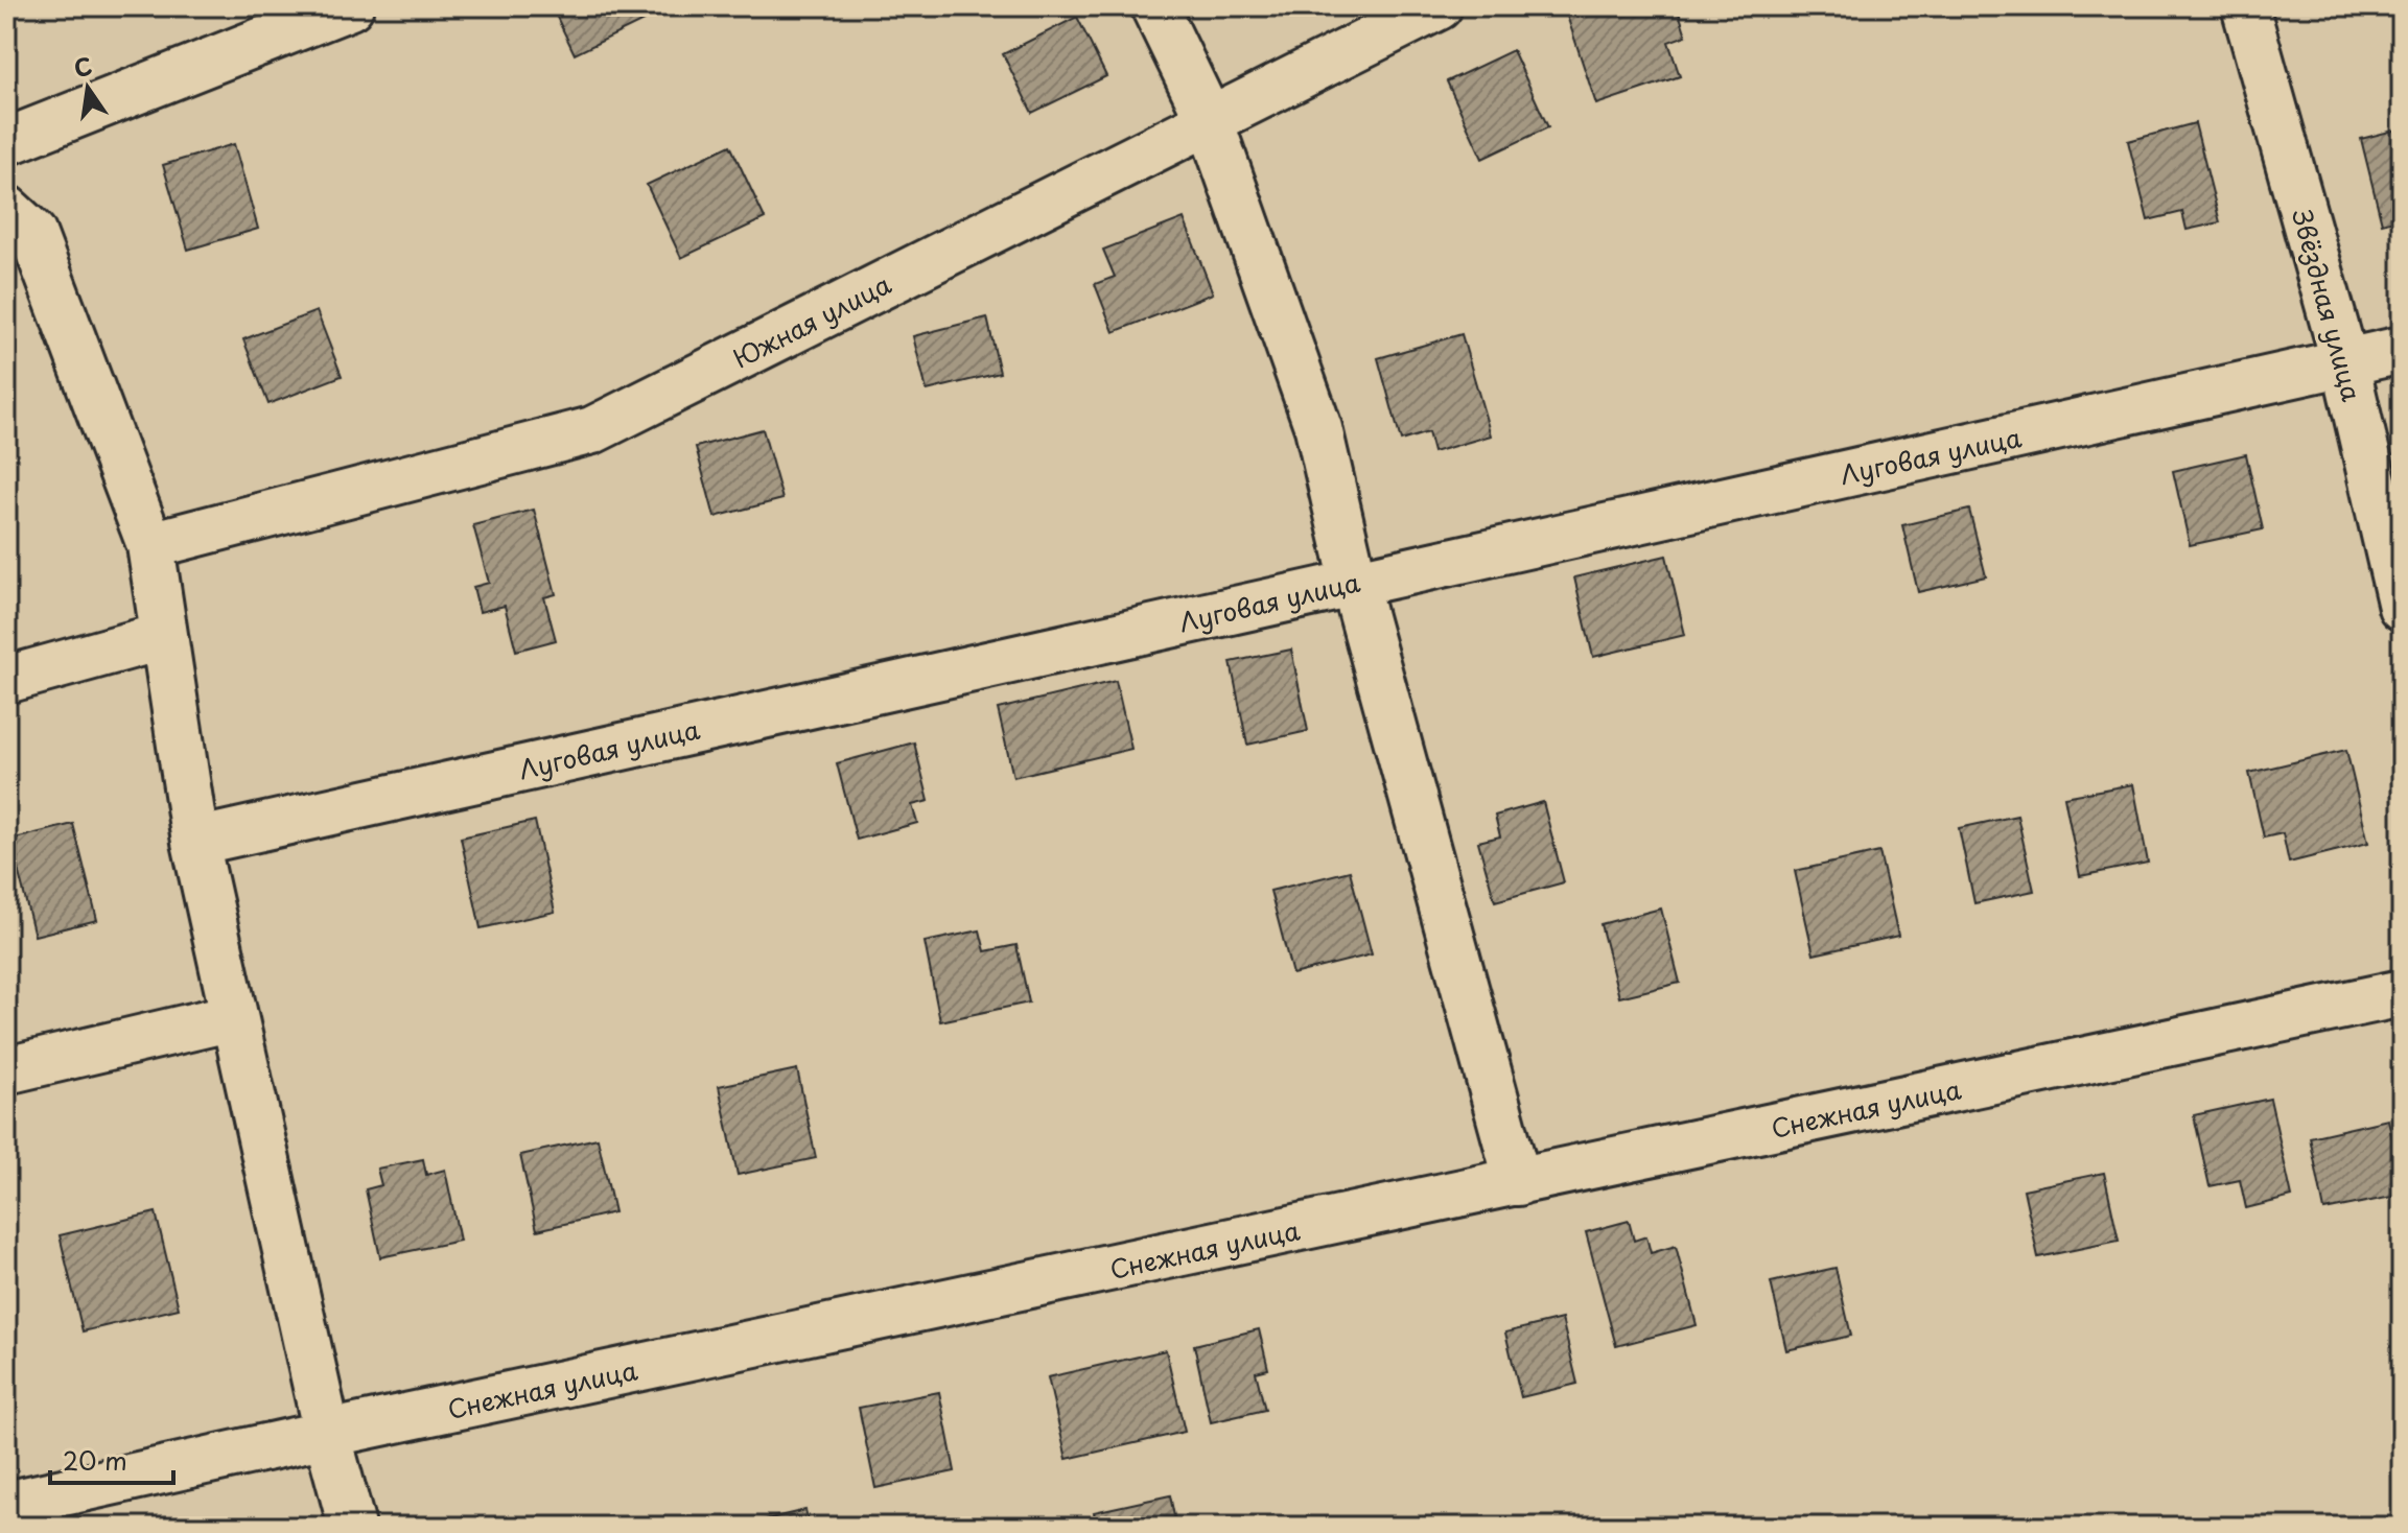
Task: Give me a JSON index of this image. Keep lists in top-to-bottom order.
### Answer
{
  "streets": {
    "street": [
      "Звёздная улица",
      "Южная улица",
      "Луговая улица",
      "Снежная улица"
    ]
  },
  "crossings": [
    ["Звёздная улица", "Луговая улица"]
  ],
  "scale_bar": "20 m",
  "north": "top"
}
